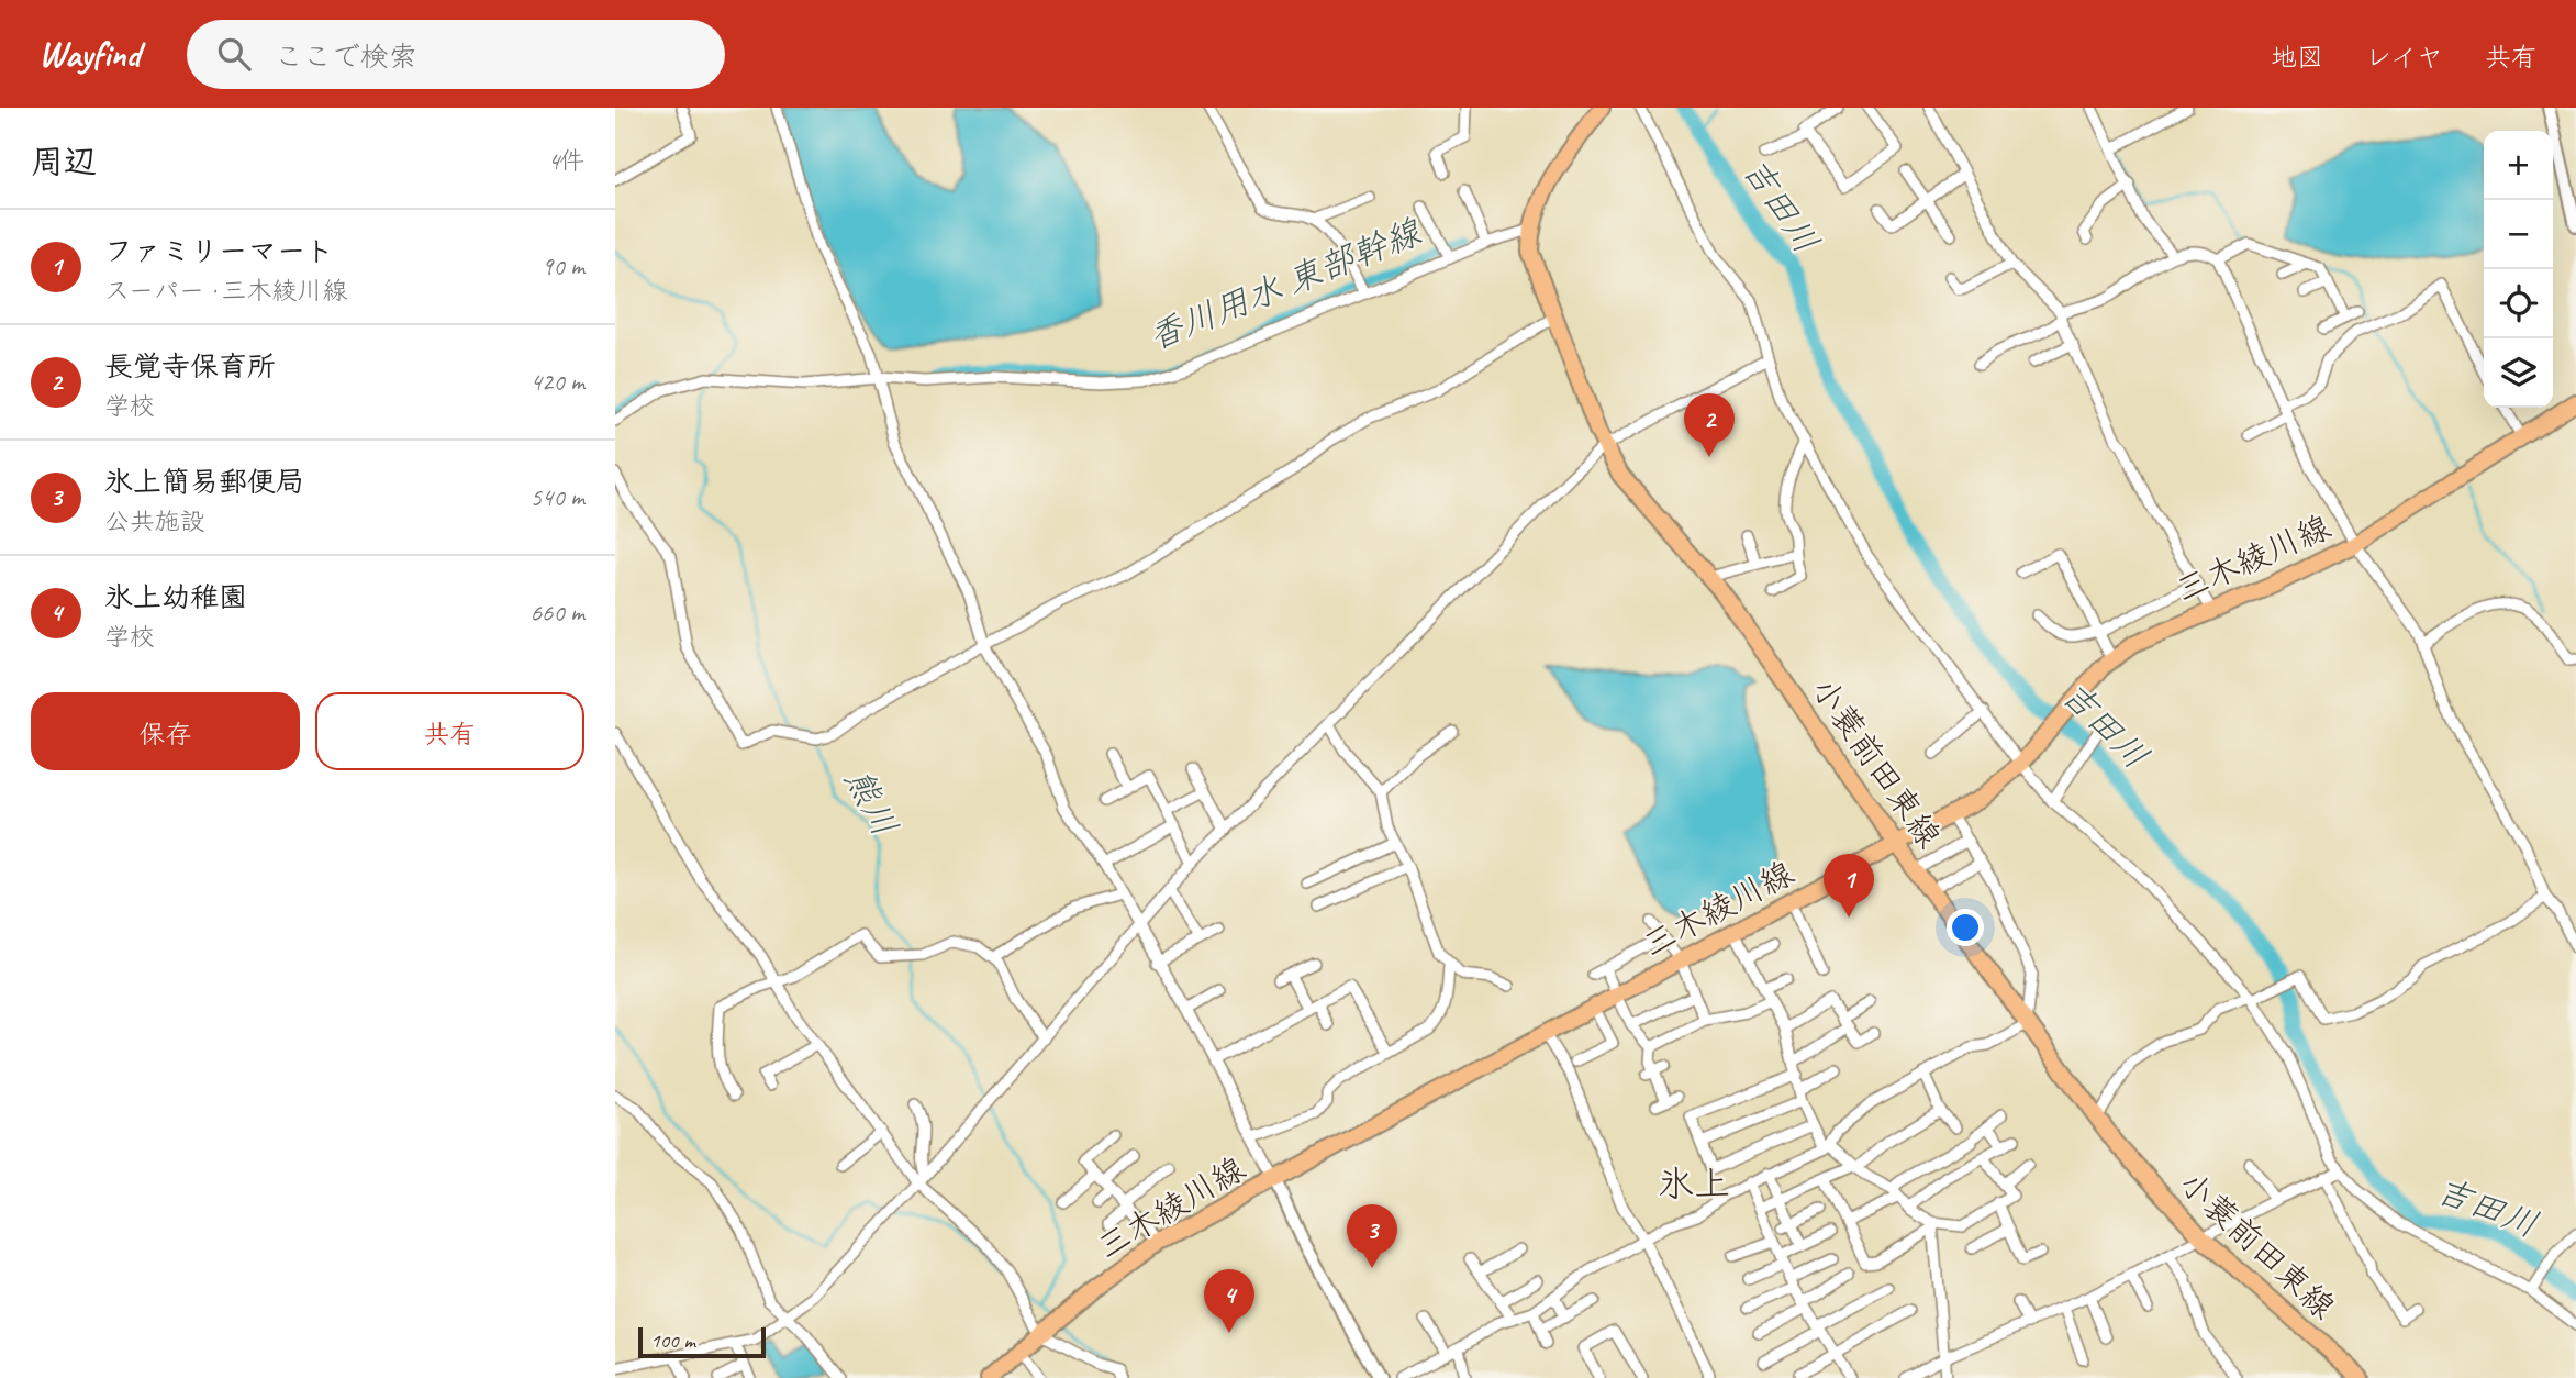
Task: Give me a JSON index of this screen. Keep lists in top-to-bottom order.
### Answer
{
  "streets": {
    "main road": ["三木綾川線", "小蓑前田東線"]
  },
  "crossings": [
    ["三木綾川線", "小蓑前田東線"]
  ],
  "districts": ["氷上"],
  "water": ["吉田川", "香川用水 東部幹線", "熊川"],
  "scale_bar": "100 m",
  "page": {
    "header": "Wayfind",
    "search": "ここで検索",
    "nav": ["地図", "レイヤ", "共有"],
    "heading": ["周辺", "4件"],
    "map_buttons": ["+", "−"],
    "list": [
      {
        "mark": "1",
        "name": "ファミリーマート",
        "note": "スーパー · 三木綾川線",
        "value": "90 m"
      },
      {
        "mark": "2",
        "name": "長覚寺保育所",
        "note": "学校",
        "value": "420 m"
      },
      {
        "mark": "3",
        "name": "氷上簡易郵便局",
        "note": "公共施設",
        "value": "540 m"
      },
      {
        "mark": "4",
        "name": "氷上幼稚園",
        "note": "学校",
        "value": "660 m"
      }
    ],
    "pins": [
      "2",
      "1",
      "3",
      "4"
    ],
    "buttons": ["保存", "共有"],
    "scale": "100 m"
  }
}
